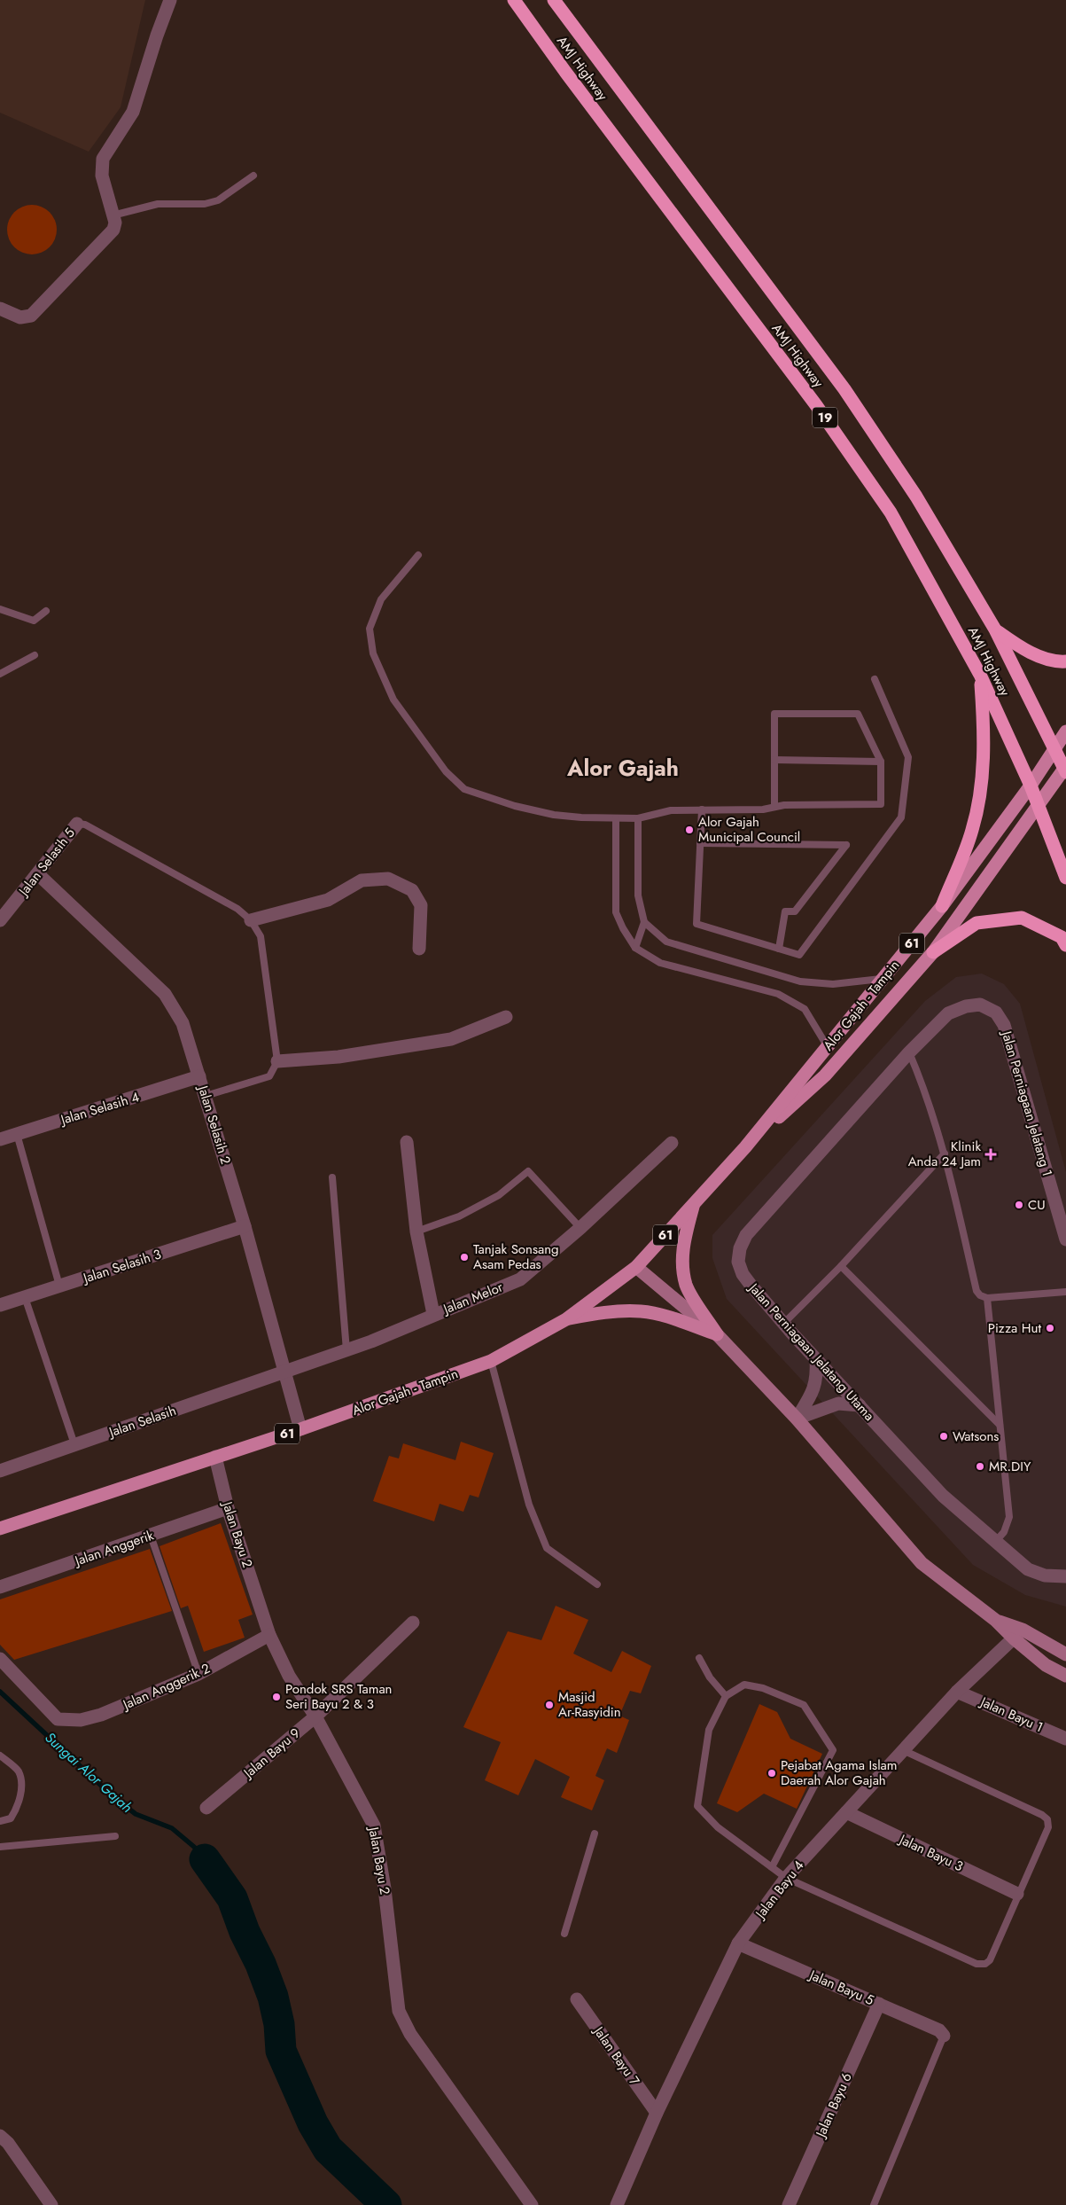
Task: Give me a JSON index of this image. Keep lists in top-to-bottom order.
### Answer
{
  "streets": {
    "highway": ["AMJ Highway", "19"],
    "main road": ["61", "Alor Gajah - Tampin"],
    "street": [
      "Jalan Selasih 5",
      "Jalan Perniagaan Jelatang 1",
      "Jalan Selasih 4",
      "Jalan Selasih 2",
      "Jalan Selasih 3",
      "Jalan Melor",
      "Jalan Perniagaan Jelatang Utama",
      "Jalan Selasih",
      "Jalan Bayu 2",
      "Jalan Anggerik",
      "Jalan Anggerik 2",
      "Jalan Bayu 1",
      "Jalan Bayu 9",
      "Jalan Bayu 3",
      "Jalan Bayu 4",
      "Jalan Bayu 5",
      "Jalan Bayu 7",
      "Jalan Bayu 6"
    ]
  },
  "crossings": [
    ["AMJ Highway", "Alor Gajah - Tampin"],
    ["Jalan Selasih 5", "Jalan Selasih 2"],
    ["Alor Gajah - Tampin", "Jalan Selasih 2"],
    ["Alor Gajah - Tampin", "Jalan Bayu 2"],
    ["Jalan Perniagaan Jelatang 1", "Jalan Perniagaan Jelatang Utama"],
    ["Jalan Selasih 4", "Jalan Selasih 2"],
    ["Jalan Selasih 2", "Jalan Selasih 3"],
    ["Jalan Selasih 2", "Jalan Melor"],
    ["Jalan Selasih 2", "Jalan Selasih"],
    ["Jalan Melor", "Jalan Selasih"],
    ["Jalan Bayu 2", "Jalan Anggerik"],
    ["Jalan Bayu 2", "Jalan Anggerik 2"],
    ["Jalan Bayu 2", "Jalan Bayu 9"],
    ["Jalan Bayu 1", "Jalan Bayu 4"],
    ["Jalan Bayu 3", "Jalan Bayu 4"],
    ["Jalan Bayu 4", "Jalan Bayu 5"],
    ["Jalan Bayu 4", "Jalan Bayu 7"],
    ["Jalan Bayu 5", "Jalan Bayu 6"]
  ],
  "districts": ["Alor Gajah"],
  "water": ["Sungai Alor Gajah"],
  "places": {
    "other": [
      "Alor Gajah Municipal Council",
      "CU",
      "Tanjak Sonsang Asam Pedas",
      "Pizza Hut",
      "Watsons",
      "MR.DIY",
      "Pondok SRS Taman Seri Bayu 2 & 3",
      "Masjid Ar-Rasyidin",
      "Pejabat Agama Islam Daerah Alor Gajah"
    ],
    "health": ["Klinik Anda 24 Jam"]
  }
}
